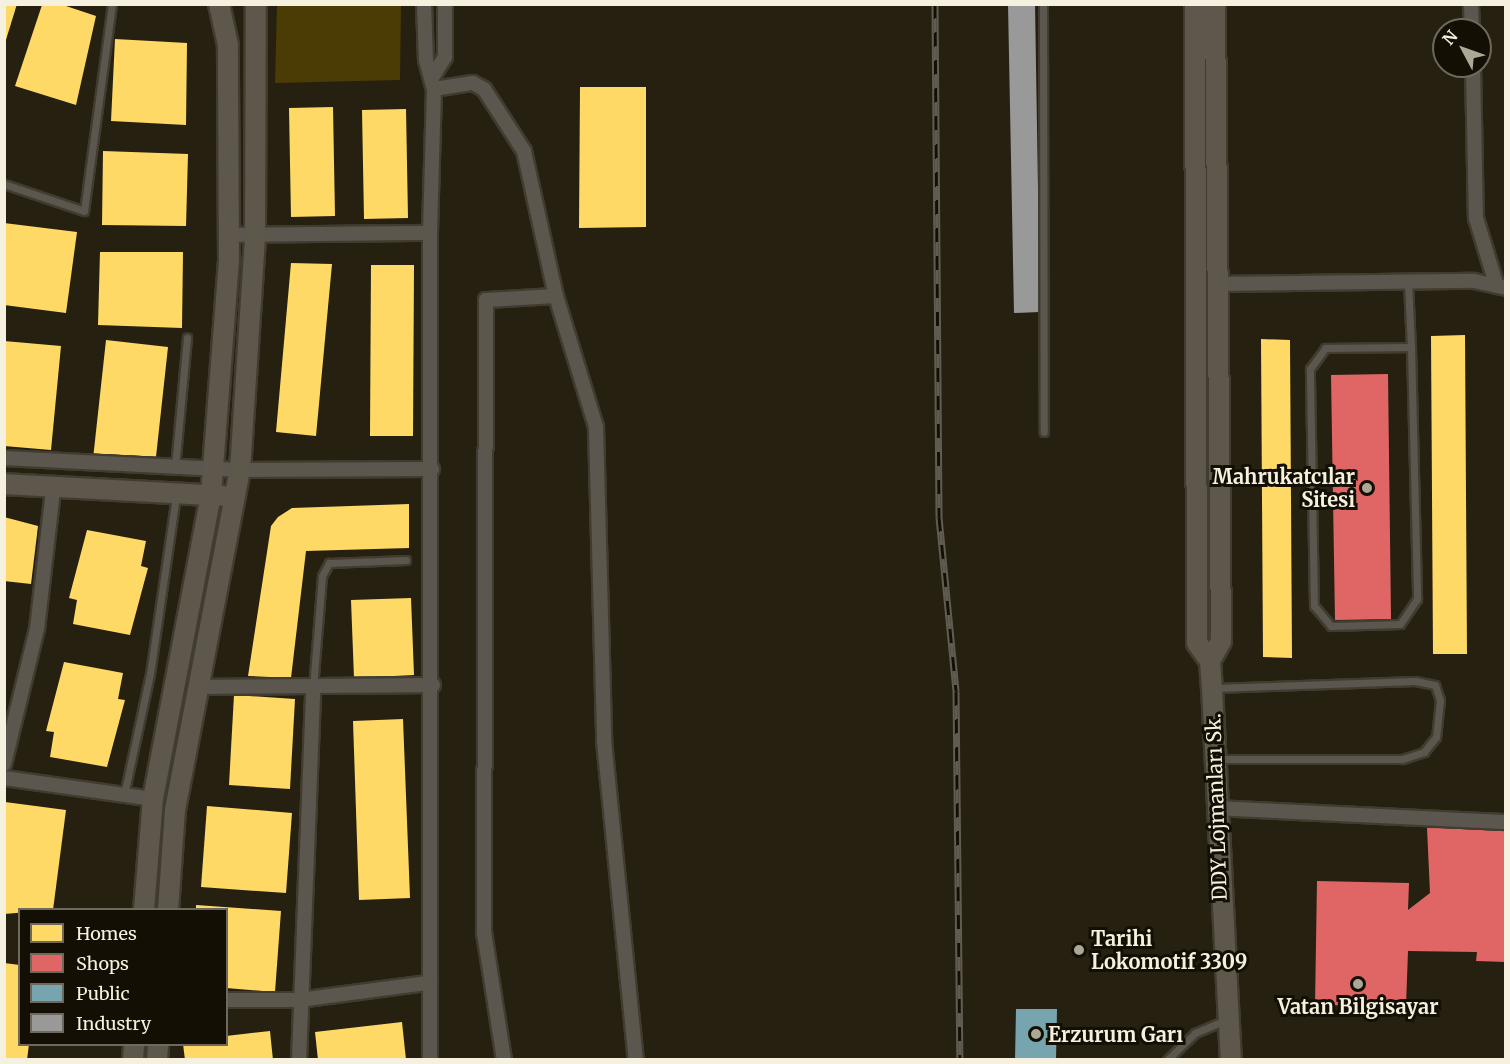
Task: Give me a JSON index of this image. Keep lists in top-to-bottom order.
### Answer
{
  "streets": {
    "street": ["DDY Lojmanları Sk."]
  },
  "places": [
    "Mahrukatcılar Sitesi",
    "Tarihi Lokomotif 3309",
    "Vatan Bilgisayar",
    "Erzurum Garı"
  ],
  "legend": [
    "Homes",
    "Shops",
    "Public",
    "Industry"
  ],
  "north": "top left"
}
